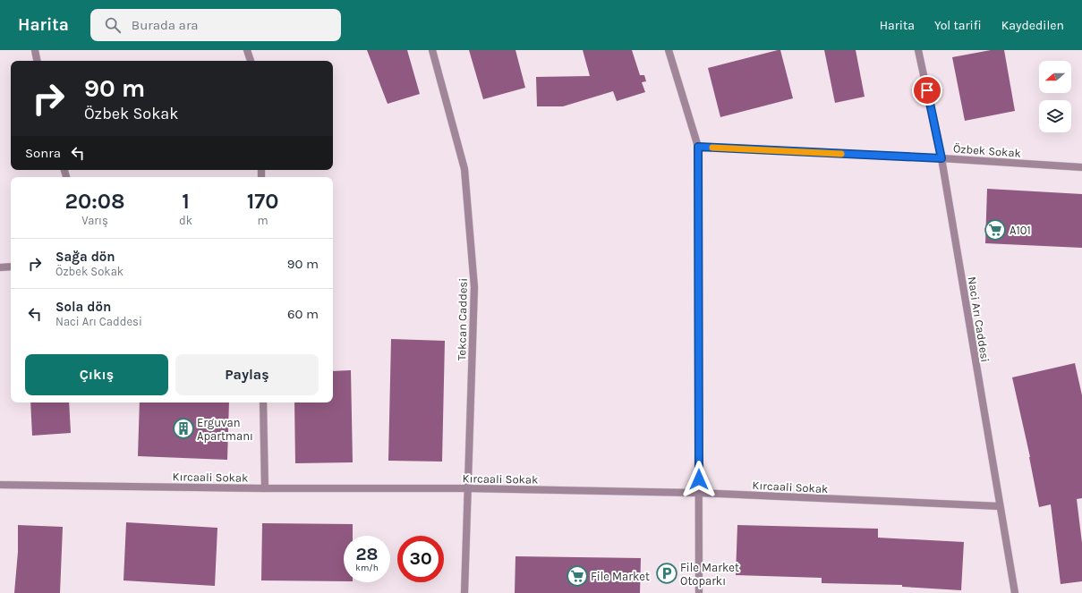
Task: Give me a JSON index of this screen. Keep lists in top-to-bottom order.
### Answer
{
  "streets": {
    "street": [
      "Özbek Sokak",
      "Tekcan Caddesi",
      "Naci Arı Caddesi",
      "Kırcaali Sokak"
    ]
  },
  "crossings": [
    ["Özbek Sokak", "Naci Arı Caddesi"],
    ["Tekcan Caddesi", "Kırcaali Sokak"],
    ["Naci Arı Caddesi", "Kırcaali Sokak"]
  ],
  "places": {
    "supermarket": ["A101", "File Market"],
    "building": ["Erguvan Apartmanı"],
    "parking": ["File Market Otoparkı"]
  },
  "north": "left",
  "page": {
    "header": "Harita",
    "search": "Burada ara",
    "nav": ["Harita", "Yol tarifi", "Kaydedilen"],
    "turn": ["90 m", "Özbek Sokak"],
    "then": "Sonra",
    "eta": [
      "20:08",
      "Varış",
      "1",
      "dk",
      "170",
      "m"
    ],
    "list": [
      {
        "name": "Sağa dön",
        "note": "Özbek Sokak",
        "value": "90 m"
      },
      {
        "name": "Sola dön",
        "note": "Naci Arı Caddesi",
        "value": "60 m"
      }
    ],
    "buttons": ["Çıkış", "Paylaş"],
    "speed": "28 km/h",
    "limit": "30"
  }
}
